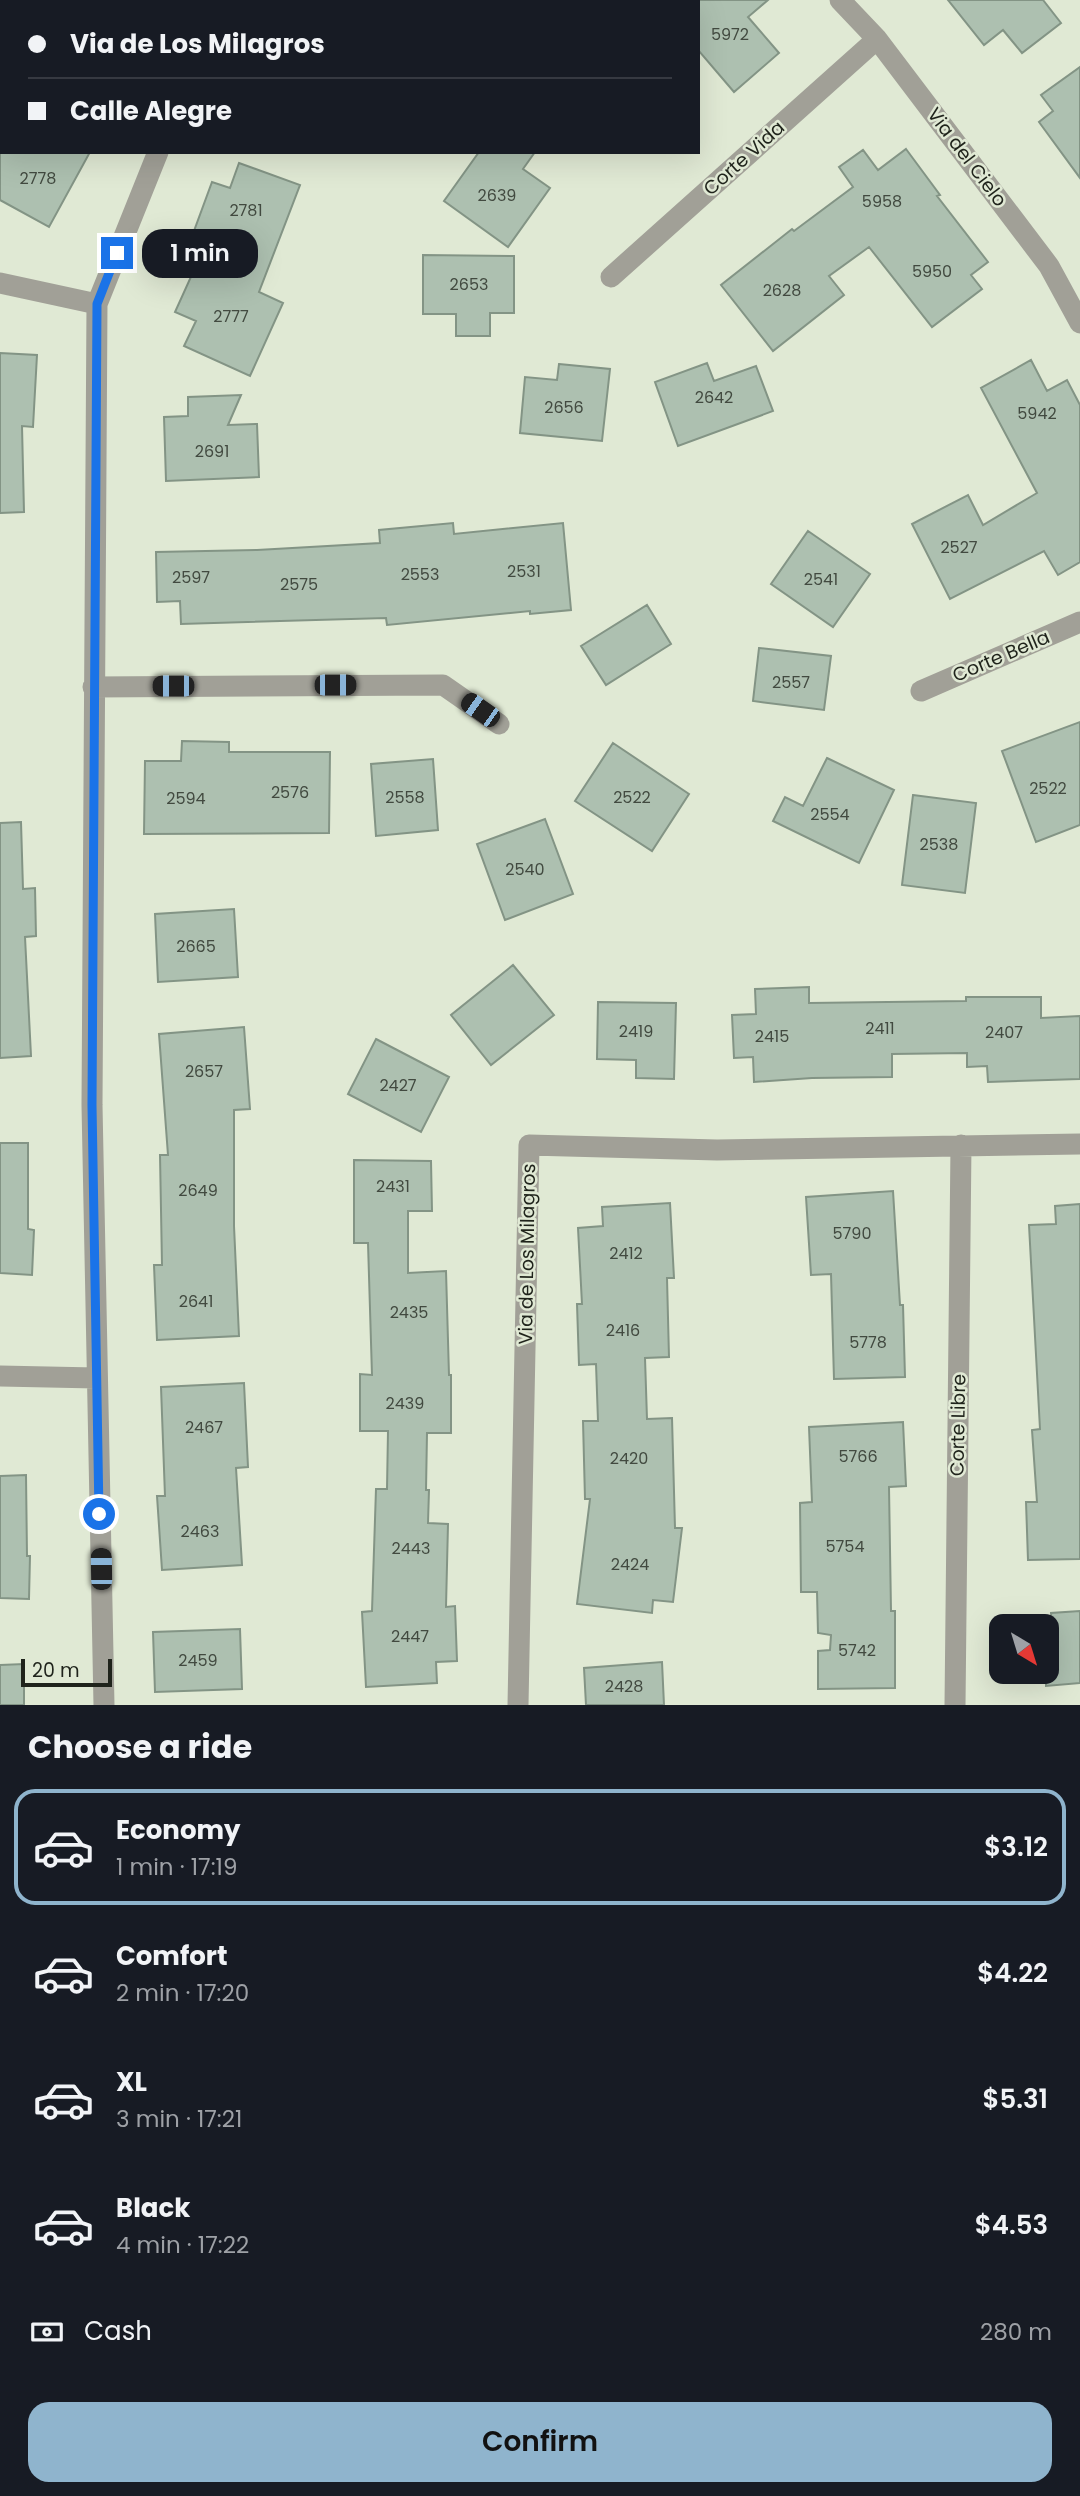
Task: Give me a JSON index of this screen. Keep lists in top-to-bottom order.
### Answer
{
  "streets": {
    "street": [
      "Via del Cielo",
      "Corte Vida",
      "Corte Bella",
      "Via de Los Milagros",
      "Corte Libre"
    ]
  },
  "crossings": [
    ["Via del Cielo", "Corte Vida"],
    ["Via de Los Milagros", "Corte Libre"]
  ],
  "house_numbers": [
    "5972",
    "2778",
    "2639",
    "5958",
    "2781",
    "5950",
    "2653",
    "2628",
    "2777",
    "2642",
    "2656",
    "5942",
    "2691",
    "2527",
    "2531",
    "2553",
    "2597",
    "2541",
    "2575",
    "2557",
    "2522",
    "2576",
    "2558",
    "2522",
    "2594",
    "2554",
    "2538",
    "2540",
    "2665",
    "2411",
    "2419",
    "2407",
    "2415",
    "2657",
    "2427",
    "2431",
    "2649",
    "5790",
    "2412",
    "2641",
    "2435",
    "2416",
    "5778",
    "2439",
    "2467",
    "5766",
    "2420",
    "2463",
    "5754",
    "2443",
    "2424",
    "2447",
    "5742",
    "2459",
    "2428"
  ],
  "scale_bar": "20 m",
  "north": "bottom right",
  "page": {
    "banner": ["Via de Los Milagros", "Calle Alegre"],
    "bubble": "1 min",
    "scale": "20 m",
    "heading": "Choose a ride",
    "list": [
      {
        "name": "Economy",
        "note": "1 min · 17:19",
        "value": "$3.12"
      },
      {
        "name": "Comfort",
        "note": "2 min · 17:20",
        "value": "$4.22"
      },
      {
        "name": "XL",
        "note": "3 min · 17:21",
        "value": "$5.31"
      },
      {
        "name": "Black",
        "note": "4 min · 17:22",
        "value": "$4.53"
      }
    ],
    "pay": ["Cash", "280 m"],
    "buttons": "Confirm"
  }
}
